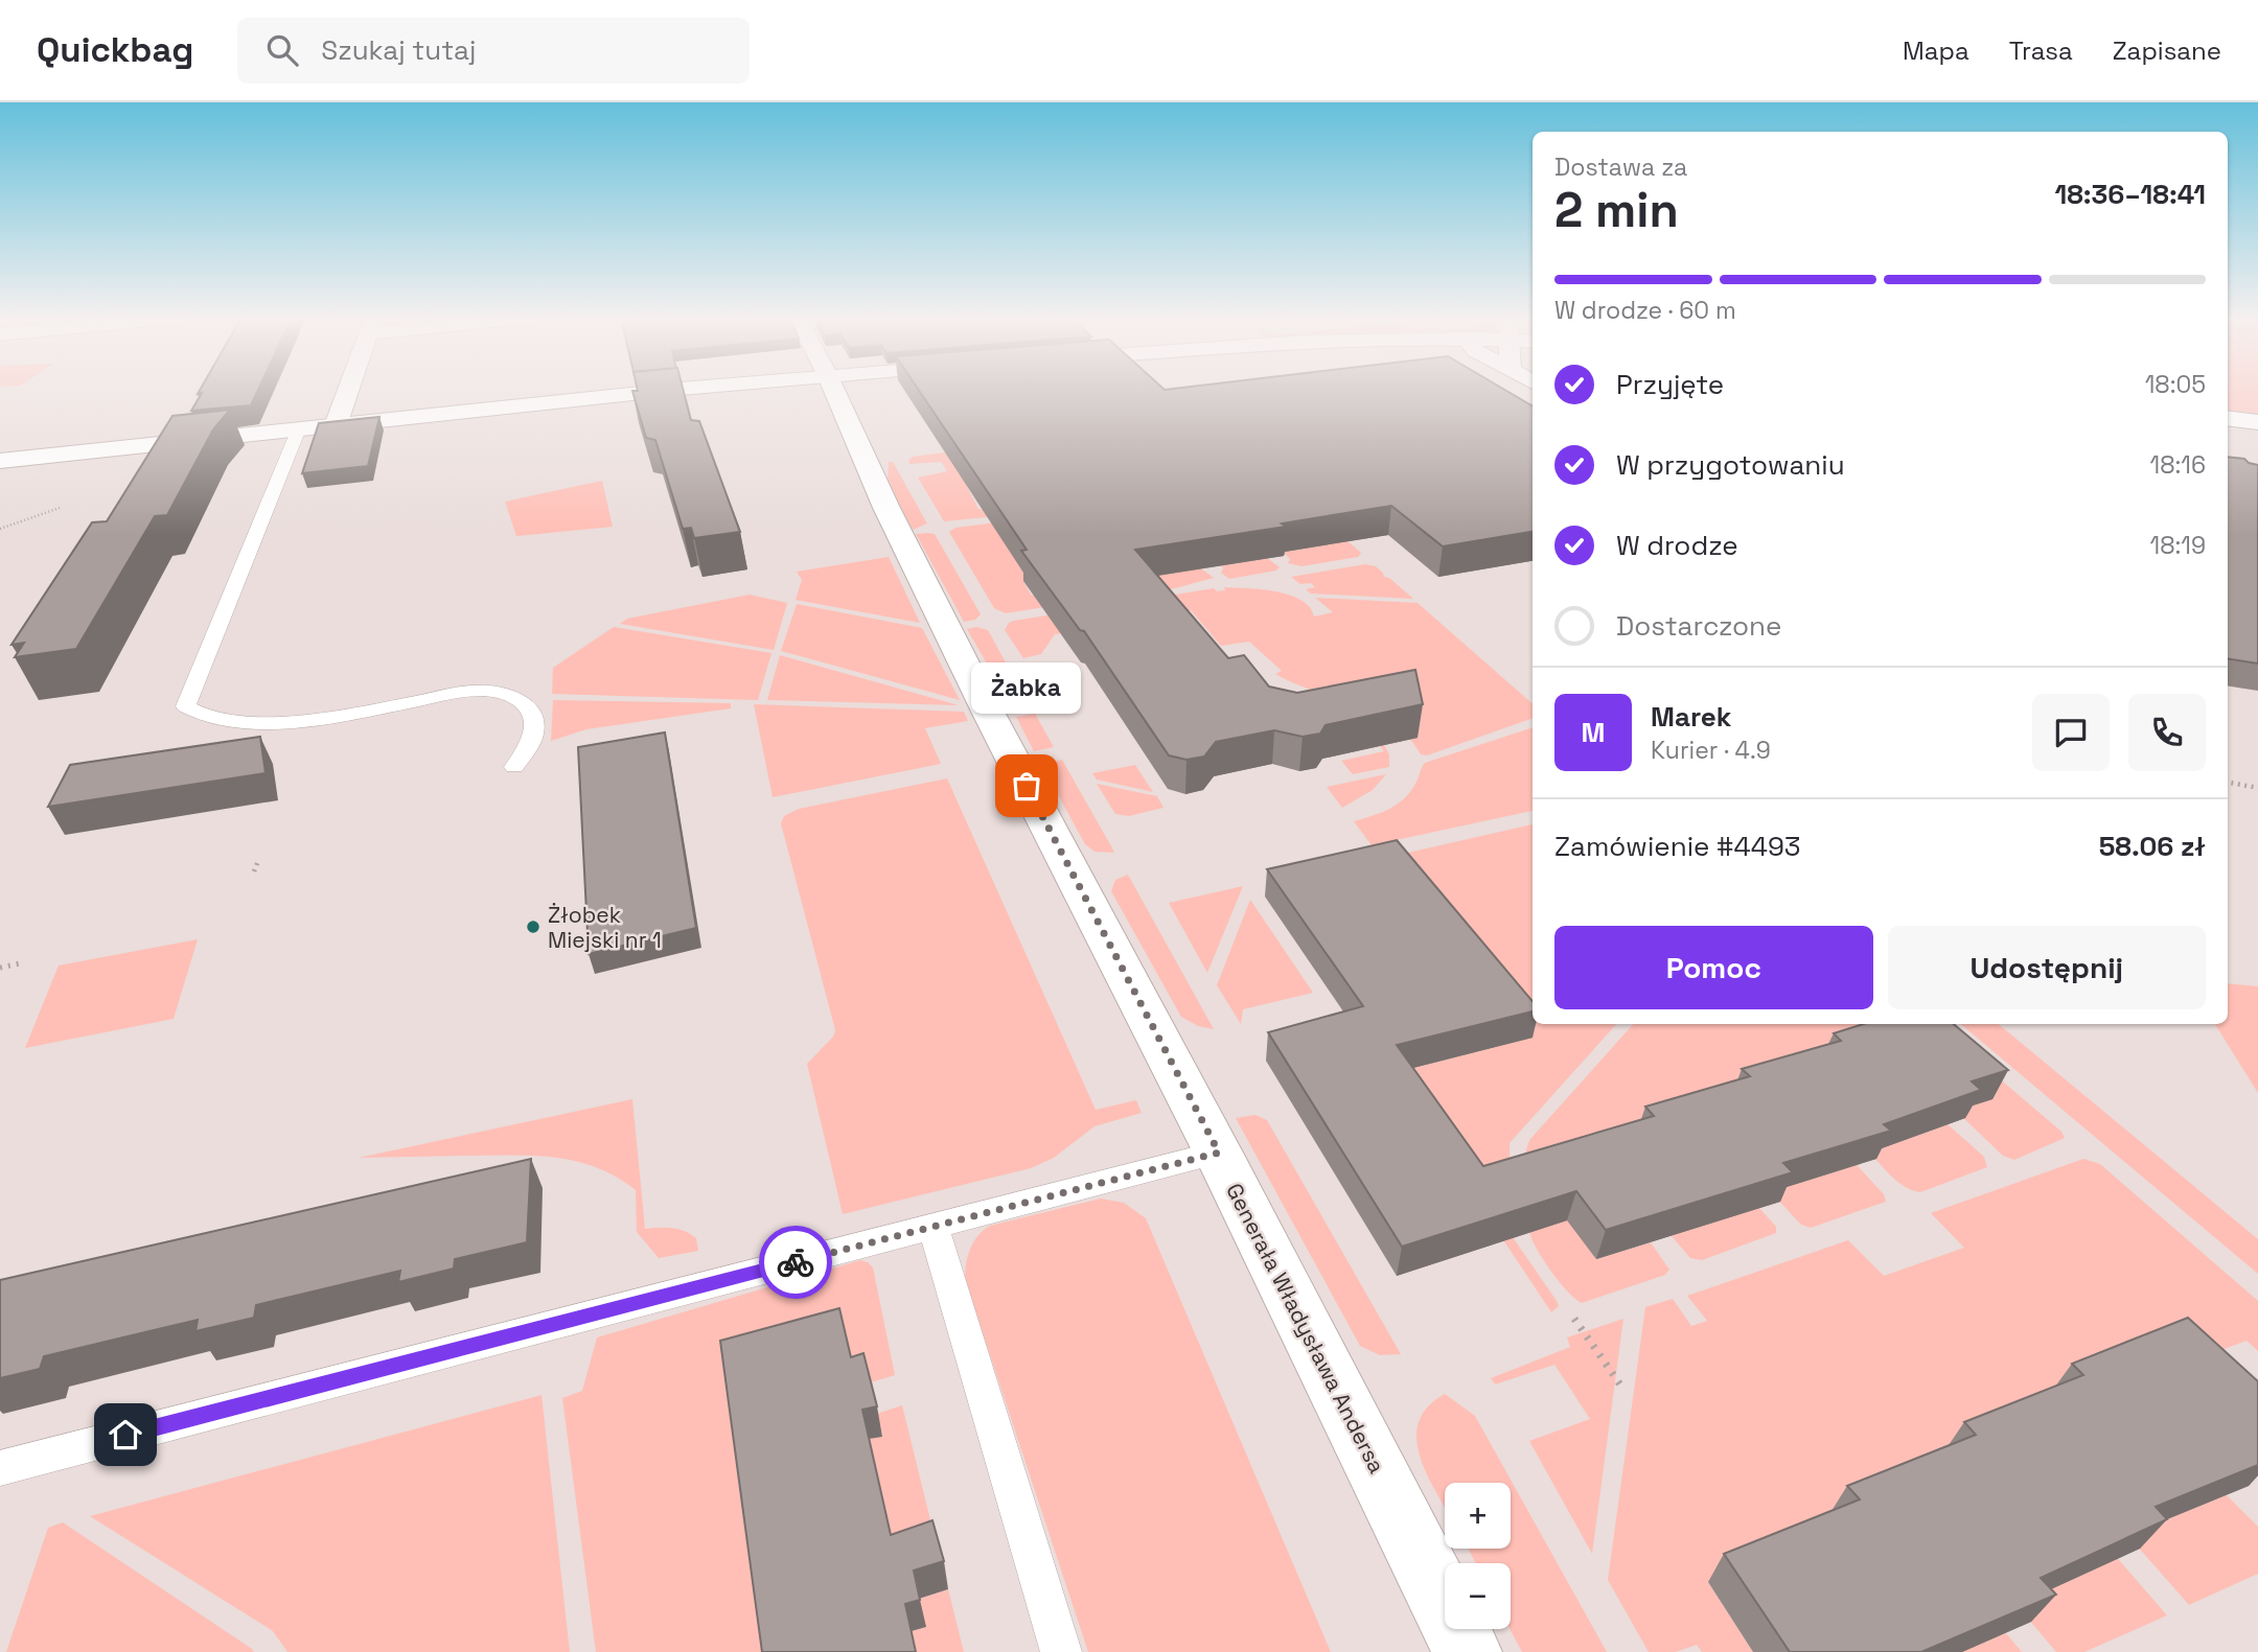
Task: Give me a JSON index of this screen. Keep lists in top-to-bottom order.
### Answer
{
  "streets": {
    "street": ["Generała Władysława Andersa"]
  },
  "places": ["Żabka", "Żłobek Miejski nr 1"],
  "page": {
    "header": "Quickbag",
    "search": "Szukaj tutaj",
    "nav": ["Mapa", "Trasa", "Zapisane"],
    "heading": ["2 min", "Dostawa za", "18:36–18:41"],
    "panel": [
      "Marek",
      "Kurier · 4.9",
      "Zamówienie #4493",
      "58.06 zł"
    ],
    "bar": "W drodze · 60 m",
    "list": [
      ["Przyjęte", "18:05"],
      ["W przygotowaniu", "18:16"],
      ["W drodze", "18:19"],
      "Dostarczone"
    ],
    "bubble": "Żabka",
    "round": "M",
    "buttons": ["Pomoc", "Udostępnij"],
    "map_buttons": ["+", "−"]
  }
}
